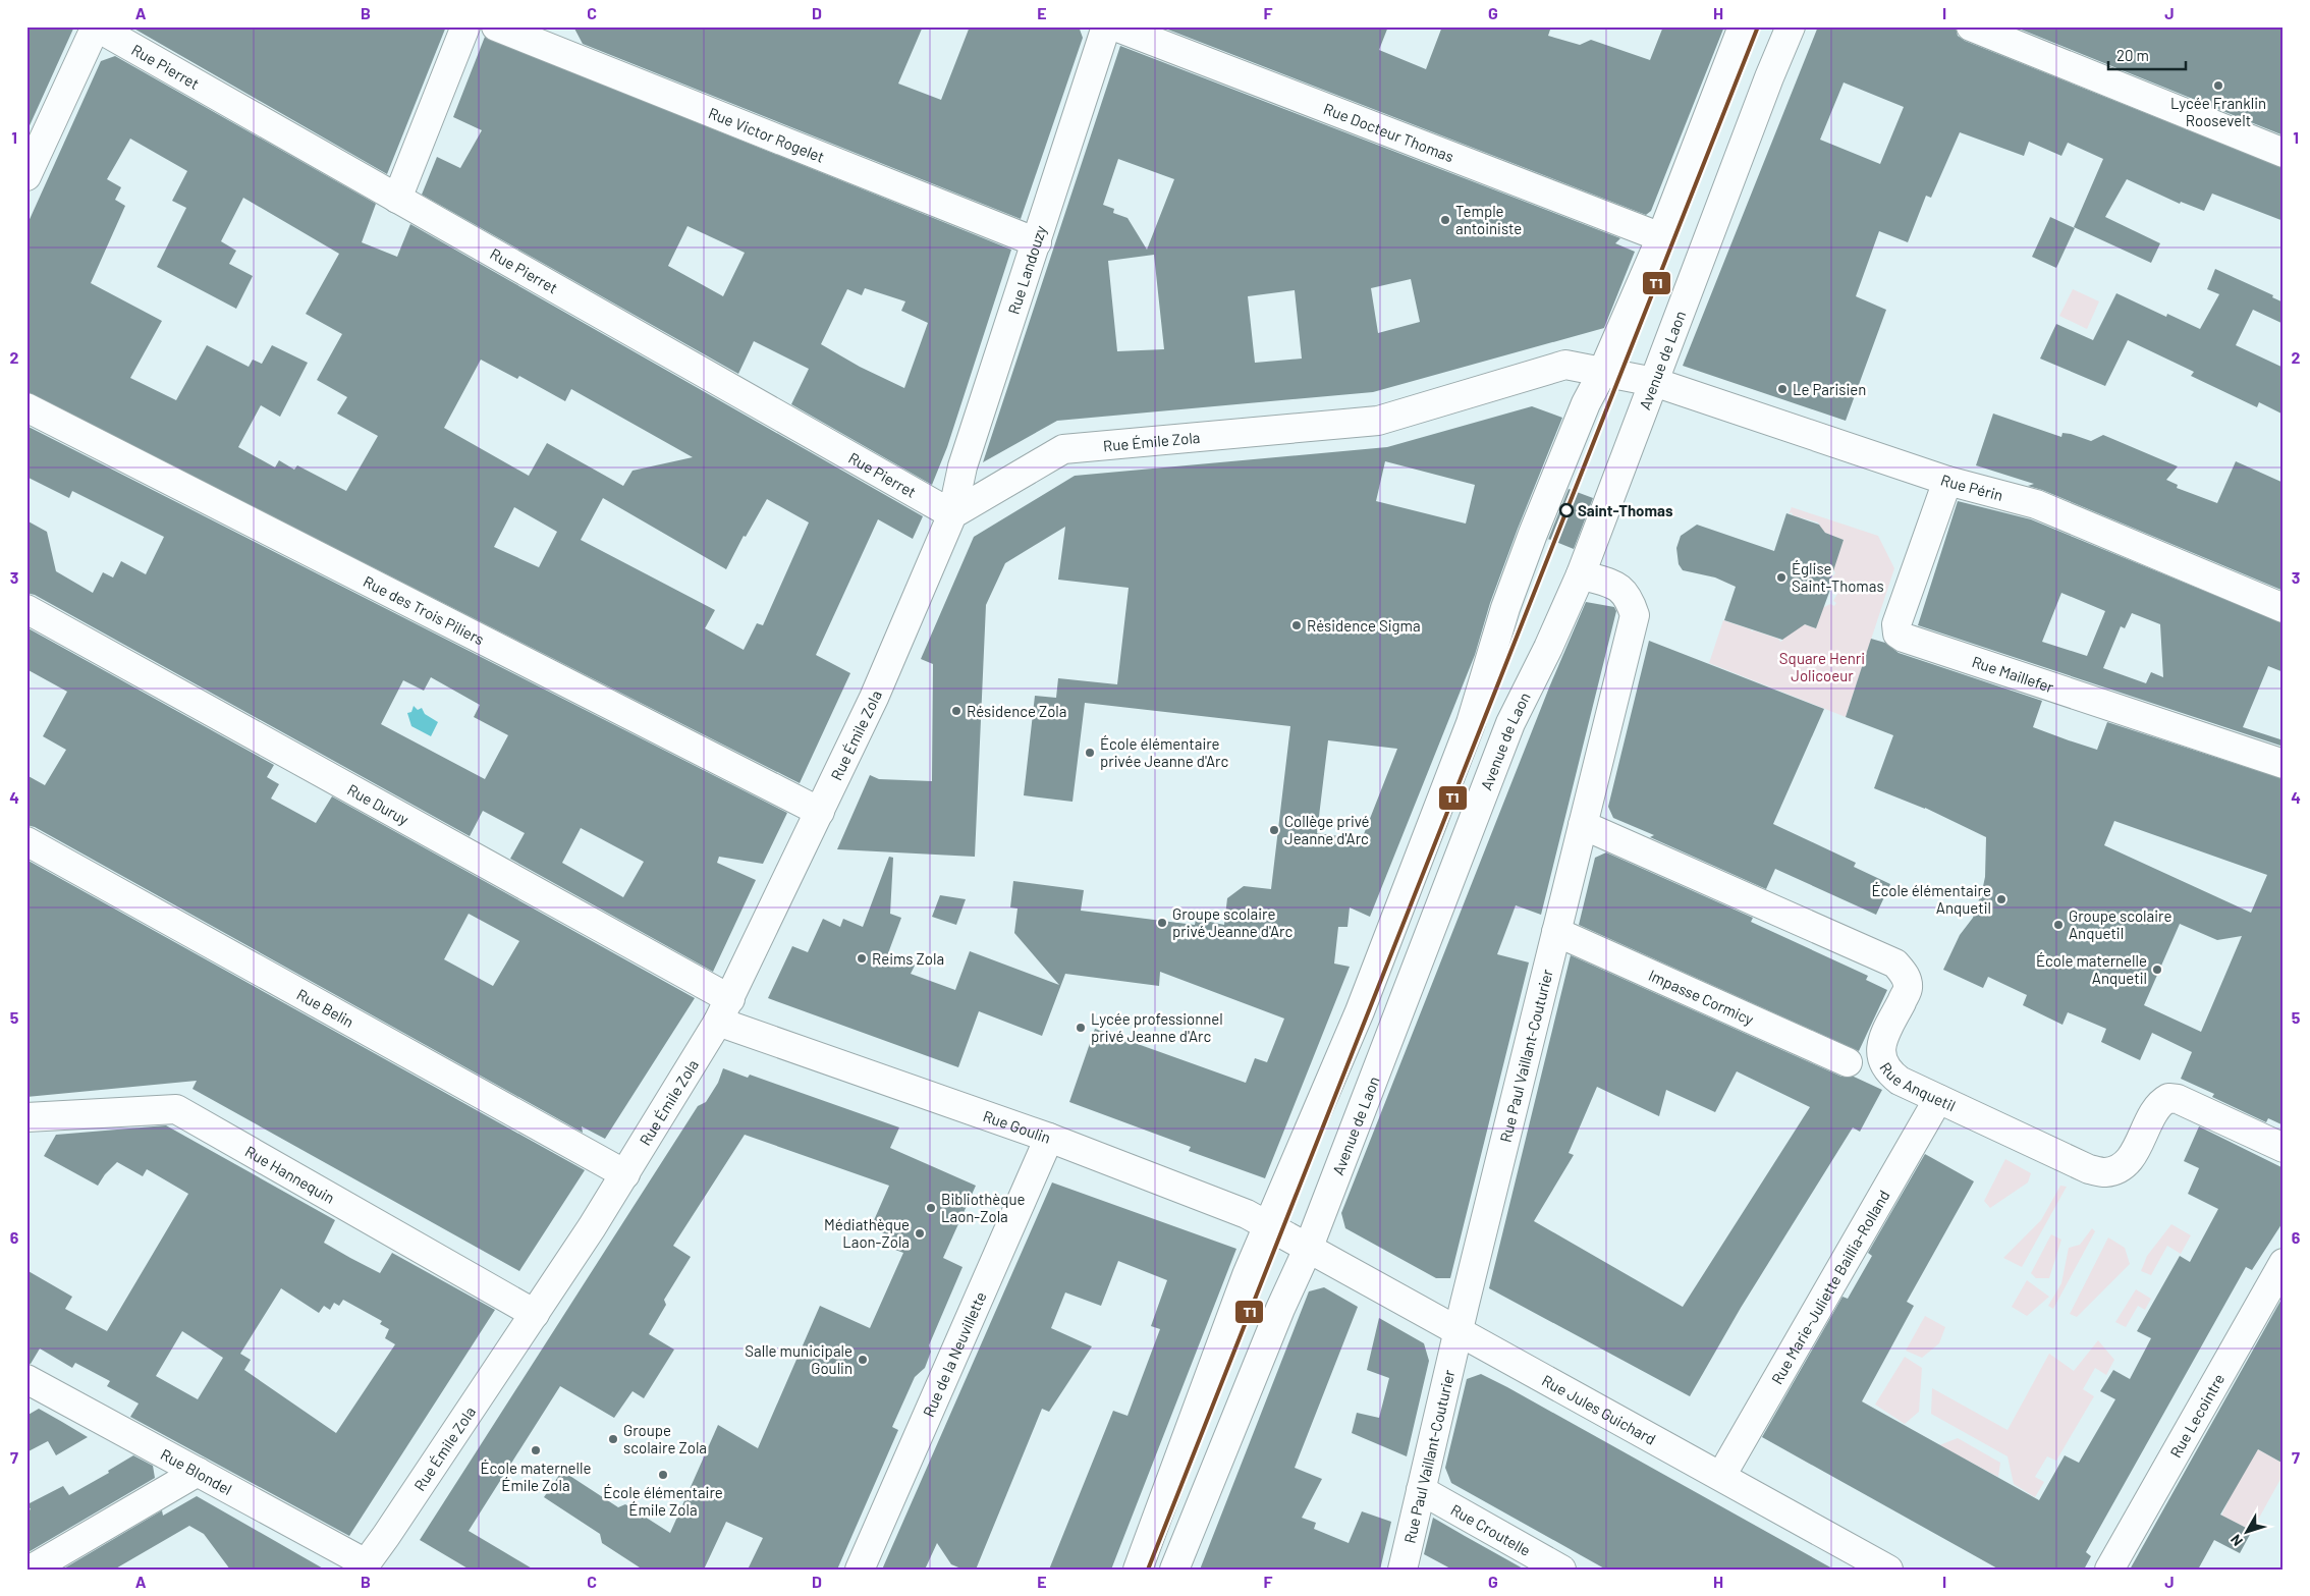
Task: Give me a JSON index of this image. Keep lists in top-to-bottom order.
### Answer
{
  "streets": {
    "street": [
      "Rue Pierret",
      "Rue Docteur Thomas",
      "Rue Victor Rogelet",
      "Rue Landouzy",
      "Avenue de Laon",
      "Rue Émile Zola",
      "Rue Périn",
      "Rue des Trois Piliers",
      "Rue Maillefer",
      "Rue Duruy",
      "Impasse Cormicy",
      "Rue Belin",
      "Rue Paul Vaillant-Couturier",
      "Rue Anquetil",
      "Rue Goulin",
      "Rue Hannequin",
      "Rue Marie-Juliette Baillia-Rolland",
      "Rue de la Neuvillette",
      "Rue Jules Guichard",
      "Rue Lecointre",
      "Rue Blondel",
      "Rue Croutelle"
    ]
  },
  "crossings": [
    ["Rue Pierret", "Rue Landouzy"],
    ["Rue Pierret", "Rue Émile Zola"],
    ["Rue Victor Rogelet", "Rue Landouzy"],
    ["Rue Landouzy", "Rue Émile Zola"],
    ["Avenue de Laon", "Rue Émile Zola"],
    ["Avenue de Laon", "Rue Périn"],
    ["Avenue de Laon", "Rue Paul Vaillant-Couturier"],
    ["Avenue de Laon", "Rue Goulin"],
    ["Avenue de Laon", "Rue Jules Guichard"],
    ["Rue Émile Zola", "Rue Périn"],
    ["Rue Émile Zola", "Rue des Trois Piliers"],
    ["Rue Émile Zola", "Rue Duruy"],
    ["Rue Émile Zola", "Rue Belin"],
    ["Rue Émile Zola", "Rue Goulin"],
    ["Rue Émile Zola", "Rue Hannequin"],
    ["Rue Émile Zola", "Rue Blondel"],
    ["Rue Périn", "Rue Maillefer"],
    ["Rue Duruy", "Rue Goulin"],
    ["Impasse Cormicy", "Rue Paul Vaillant-Couturier"],
    ["Rue Paul Vaillant-Couturier", "Rue Anquetil"],
    ["Rue Paul Vaillant-Couturier", "Rue Jules Guichard"],
    ["Rue Paul Vaillant-Couturier", "Rue Croutelle"],
    ["Rue Anquetil", "Rue Marie-Juliette Baillia-Rolland"],
    ["Rue Goulin", "Rue de la Neuvillette"],
    ["Rue Goulin", "Rue Jules Guichard"],
    ["Rue Marie-Juliette Baillia-Rolland", "Rue Jules Guichard"]
  ],
  "parks": ["Square Henri Jolicoeur"],
  "places": [
    "Lycée Franklin Roosevelt",
    "Temple antoiniste",
    "Le Parisien",
    "Saint-Thomas",
    "Église Saint-Thomas",
    "Résidence Sigma",
    "Résidence Zola",
    "École élémentaire privée Jeanne d'Arc",
    "Collège privé Jeanne d'Arc",
    "École élémentaire Anquetil",
    "Groupe scolaire privé Jeanne d'Arc",
    "Groupe scolaire Anquetil",
    "Reims Zola",
    "École maternelle Anquetil",
    "Lycée professionnel privé Jeanne d'Arc",
    "Bibliothèque Laon-Zola",
    "Médiathèque Laon-Zola",
    "Salle municipale Goulin",
    "Groupe scolaire Zola",
    "École maternelle Émile Zola",
    "École élémentaire Émile Zola"
  ],
  "lines": ["transit line T1"],
  "scale_bar": "20 m",
  "north": "bottom left",
  "grid": {
    "columns": [
      "A",
      "B",
      "C",
      "D",
      "E",
      "F",
      "G",
      "H",
      "I",
      "J"
    ],
    "rows": [
      "1",
      "2",
      "3",
      "4",
      "5",
      "6",
      "7"
    ]
  }
}
